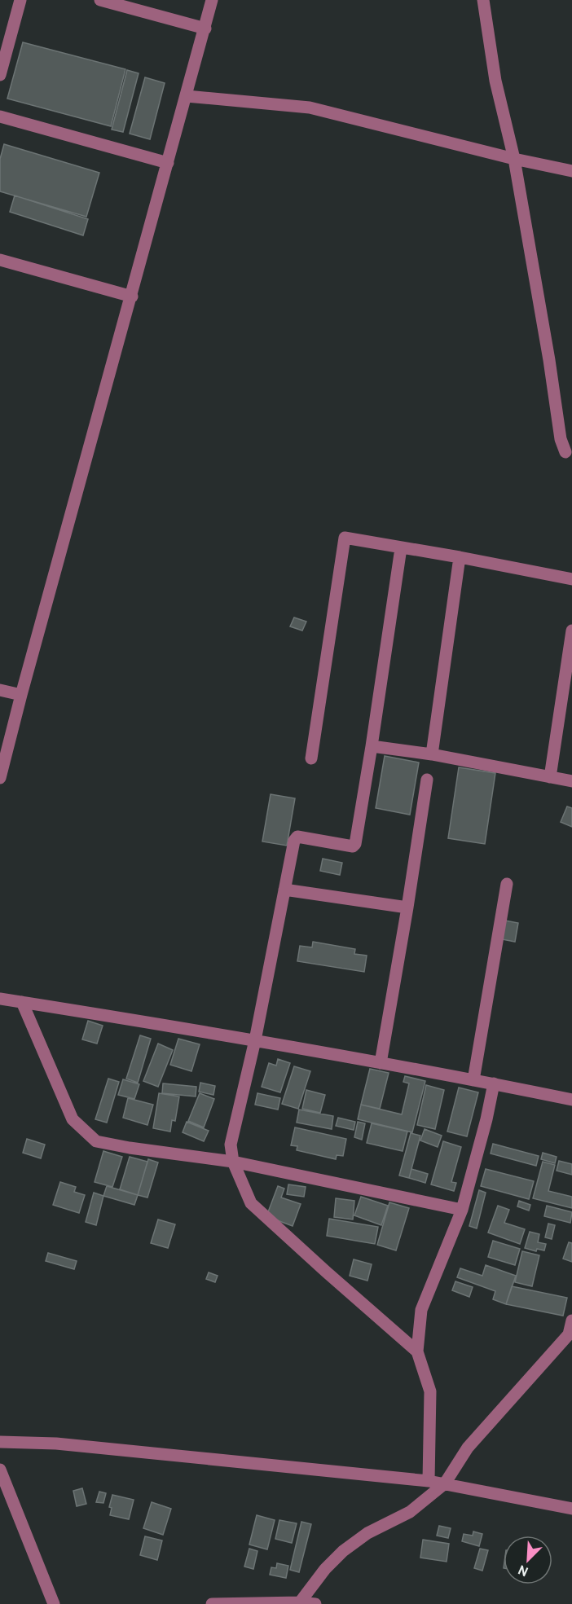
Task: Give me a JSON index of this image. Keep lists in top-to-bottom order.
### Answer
{
  "north": "bottom left"
}
